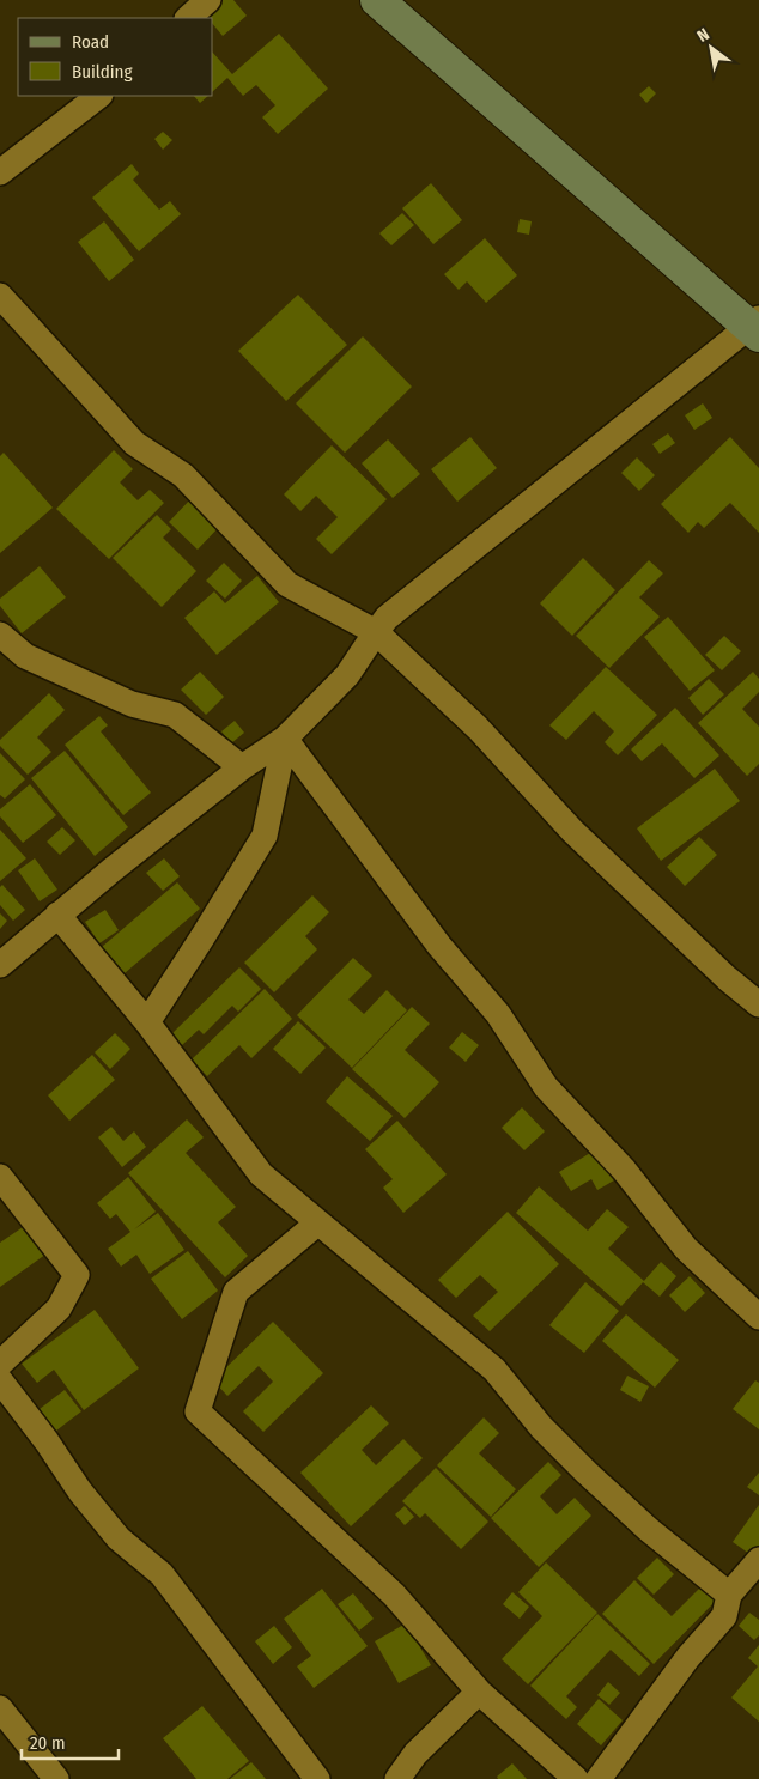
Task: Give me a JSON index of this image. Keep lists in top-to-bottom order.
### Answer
{
  "legend": ["Road", "Building"],
  "scale_bar": "20 m",
  "north": "top left"
}
